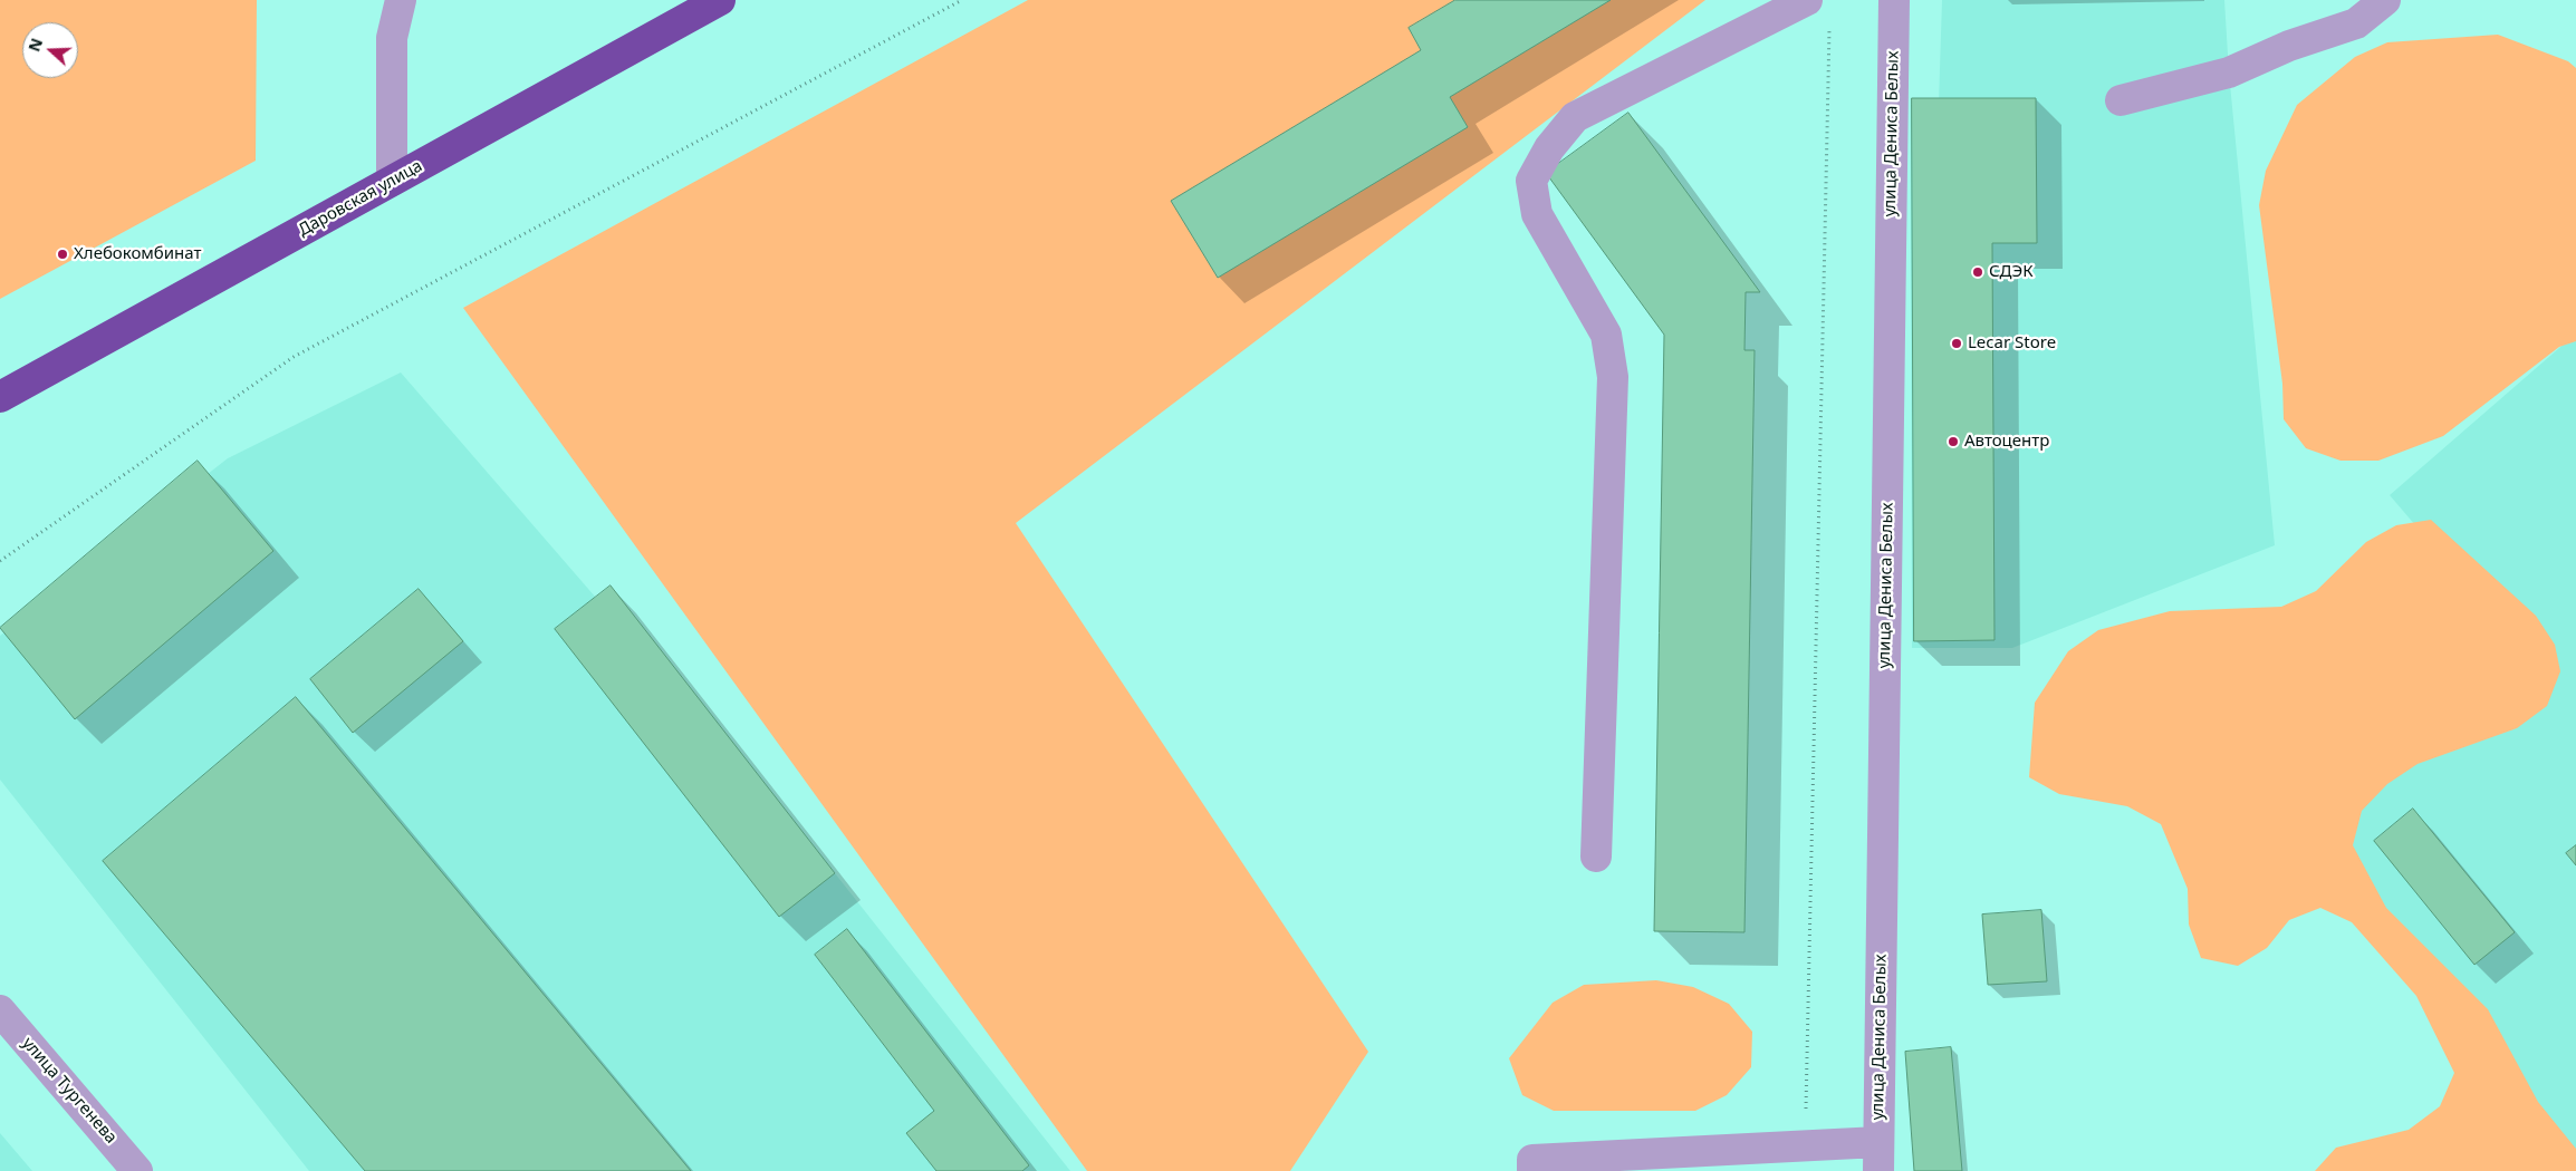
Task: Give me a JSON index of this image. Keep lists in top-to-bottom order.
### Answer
{
  "streets": {
    "highway": ["Даровская улица"],
    "street": ["улица Дениса Белых", "улица Тургенева"]
  },
  "places": [
    "Хлебокомбинат",
    "СДЭК",
    "Lecar Store",
    "Автоцентр"
  ],
  "north": "left"
}
